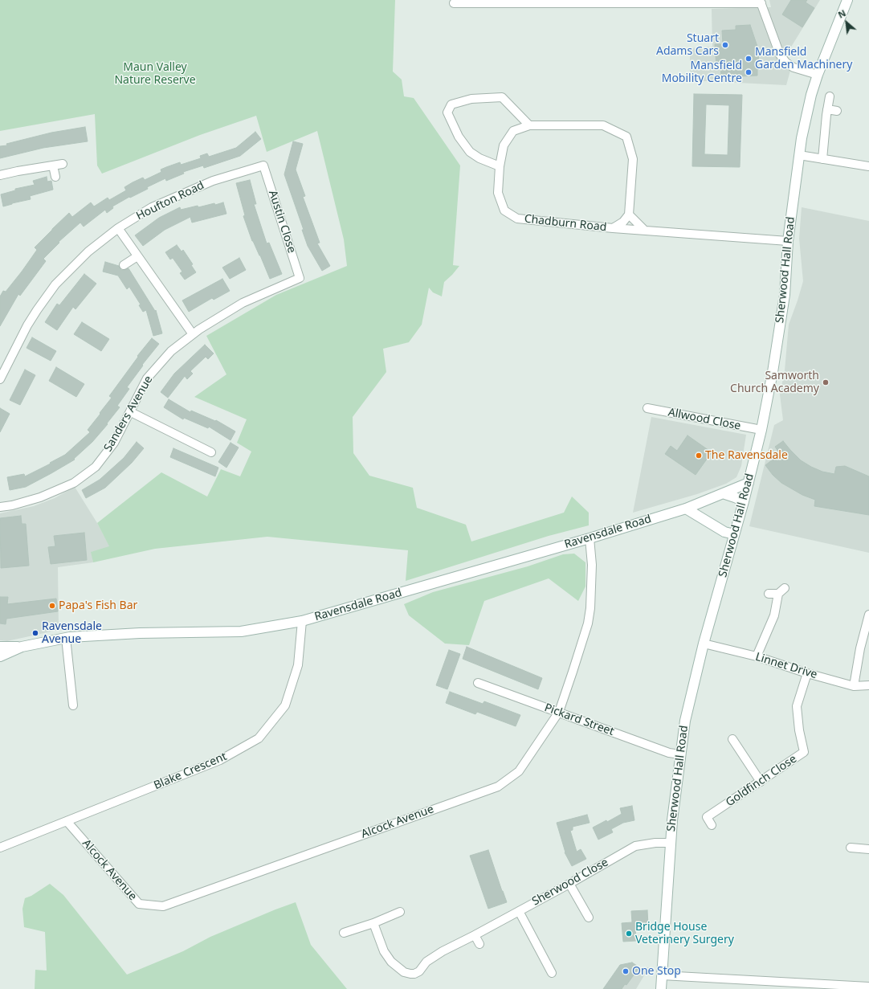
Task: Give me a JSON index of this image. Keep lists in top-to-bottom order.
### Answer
{
  "streets": {
    "main road": ["Sherwood Hall Road", "Ravensdale Road"],
    "street": [
      "Houfton Road",
      "Austin Close",
      "Chadburn Road",
      "Sanders Avenue",
      "Allwood Close",
      "Linnet Drive",
      "Pickard Street",
      "Blake Crescent",
      "Goldfinch Close",
      "Alcock Avenue",
      "Sherwood Close"
    ]
  },
  "crossings": [
    ["Houfton Road", "Austin Close"],
    ["Austin Close", "Sanders Avenue"],
    ["Chadburn Road", "Sherwood Hall Road"],
    ["Sherwood Hall Road", "Allwood Close"],
    ["Sherwood Hall Road", "Ravensdale Road"],
    ["Sherwood Hall Road", "Linnet Drive"],
    ["Sherwood Hall Road", "Pickard Street"],
    ["Sherwood Hall Road", "Sherwood Close"],
    ["Ravensdale Road", "Blake Crescent"],
    ["Ravensdale Road", "Alcock Avenue"],
    ["Linnet Drive", "Goldfinch Close"],
    ["Pickard Street", "Alcock Avenue"],
    ["Blake Crescent", "Alcock Avenue"]
  ],
  "parks": ["Maun Valley Nature Reserve"],
  "places": [
    "Stuart Adams Cars",
    "Mansfield Garden Machinery",
    "Mansfield Mobility Centre",
    "Samworth Church Academy",
    "The Ravensdale",
    "Papa's Fish Bar",
    "Ravensdale Avenue",
    "Bridge House Veterinery Surgery",
    "One Stop"
  ],
  "north": "top left"
}
